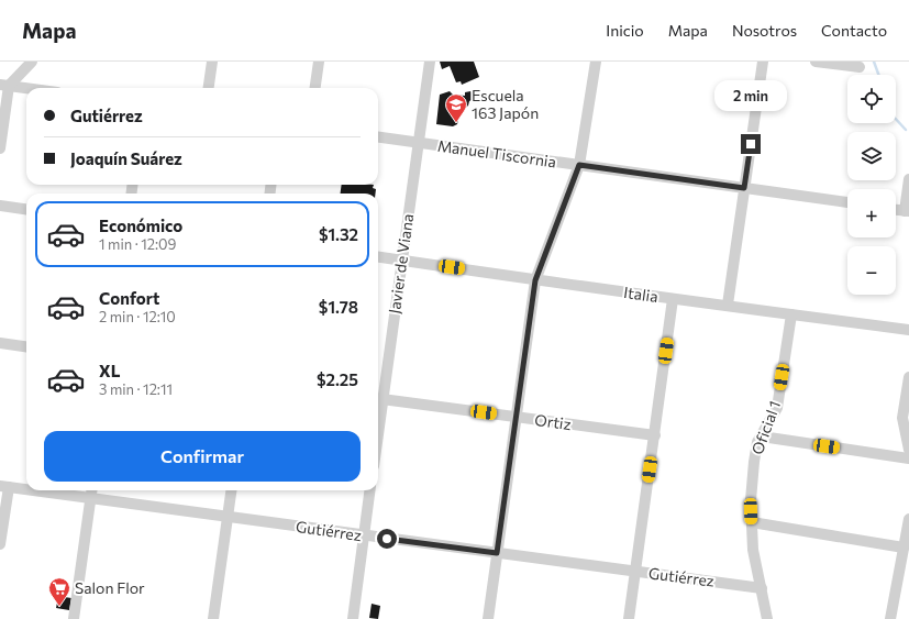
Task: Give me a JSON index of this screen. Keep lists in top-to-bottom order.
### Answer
{
  "streets": {
    "street": [
      "Manuel Tiscornia",
      "Javier de Viana",
      "Italia",
      "Ortiz",
      "Oficial 1",
      "Gutiérrez"
    ]
  },
  "crossings": [
    ["Manuel Tiscornia", "Javier de Viana"],
    ["Javier de Viana", "Italia"],
    ["Javier de Viana", "Ortiz"],
    ["Italia", "Oficial 1"],
    ["Oficial 1", "Gutiérrez"]
  ],
  "places": {
    "school or university": ["Escuela 163 Japón"],
    "supermarket": ["Salon Flor"]
  },
  "page": {
    "header": "Mapa",
    "nav": [
      "Inicio",
      "Mapa",
      "Nosotros",
      "Contacto"
    ],
    "map_buttons": ["+", "−"],
    "bubble": "2 min",
    "banner": ["Gutiérrez", "Joaquín Suárez"],
    "list": [
      {
        "name": "Económico",
        "note": "1 min · 12:09",
        "value": "$1.32"
      },
      {
        "name": "Confort",
        "note": "2 min · 12:10",
        "value": "$1.78"
      },
      {
        "name": "XL",
        "note": "3 min · 12:11",
        "value": "$2.25"
      }
    ],
    "buttons": "Confirmar"
  }
}
